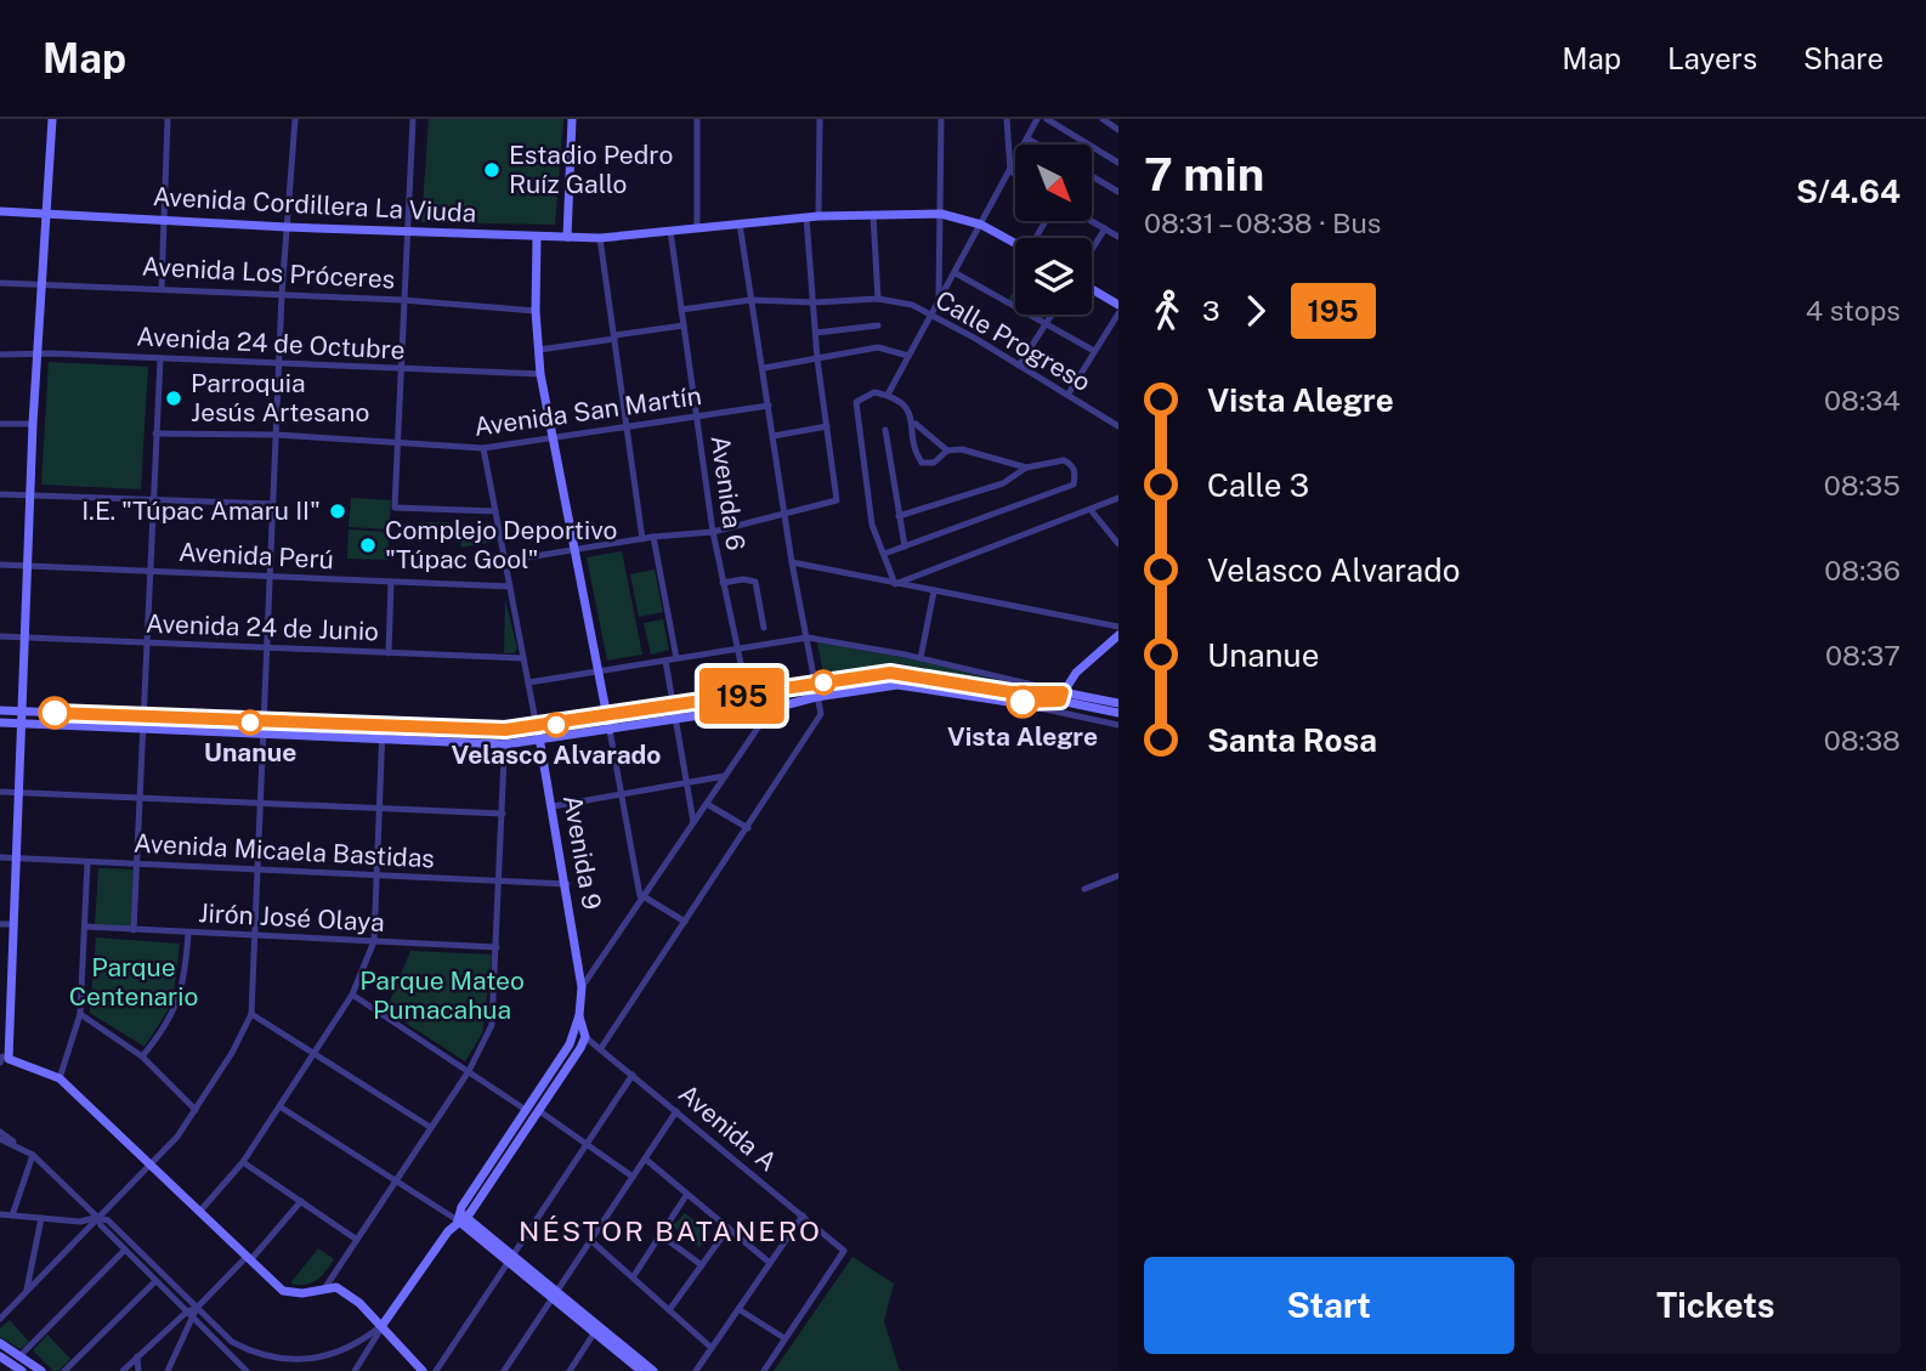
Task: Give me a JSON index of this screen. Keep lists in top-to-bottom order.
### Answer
{
  "streets": {
    "street": [
      "Avenida Cordillera La Viuda",
      "Avenida Los Próceres",
      "Calle Progreso",
      "Avenida 24 de Octubre",
      "Avenida San Martín",
      "Avenida 6",
      "Avenida Perú",
      "Avenida 24 de Junio",
      "Avenida Micaela Bastidas",
      "Avenida 9",
      "Jirón José Olaya",
      "Avenida A"
    ]
  },
  "crossings": [
    ["Avenida Cordillera La Viuda", "Avenida 6"],
    ["Calle Progreso", "Avenida 6"],
    ["Avenida San Martín", "Avenida 6"],
    ["Avenida San Martín", "Avenida 9"],
    ["Avenida Perú", "Avenida 9"],
    ["Avenida 24 de Junio", "Avenida 9"],
    ["Avenida Micaela Bastidas", "Avenida 9"]
  ],
  "districts": ["NÉSTOR BATANERO"],
  "parks": ["Parque Centenario", "Parque Mateo Pumacahua"],
  "places": [
    "Estadio Pedro Ruíz Gallo",
    "Parroquia Jesús Artesano",
    "I.E. \"Túpac Amaru II\"",
    "Complejo Deportivo \"Túpac Gool\"",
    "Vista Alegre",
    "Unanue",
    "Velasco Alvarado"
  ],
  "lines": ["bus line 195"],
  "north": "bottom right",
  "page": {
    "header": "Map",
    "nav": ["Map", "Layers", "Share"],
    "on_map": "195",
    "heading": ["7 min", "08:31 – 08:38 · Bus", "S/4.64"],
    "legs": ["3", "195", "4 stops"],
    "list": [
      {
        "name": "Vista Alegre",
        "value": "08:34"
      },
      {
        "name": "Calle 3",
        "value": "08:35"
      },
      {
        "name": "Velasco Alvarado",
        "value": "08:36"
      },
      {
        "name": "Unanue",
        "value": "08:37"
      },
      {
        "name": "Santa Rosa",
        "value": "08:38"
      }
    ],
    "buttons": ["Start", "Tickets"]
  }
}
